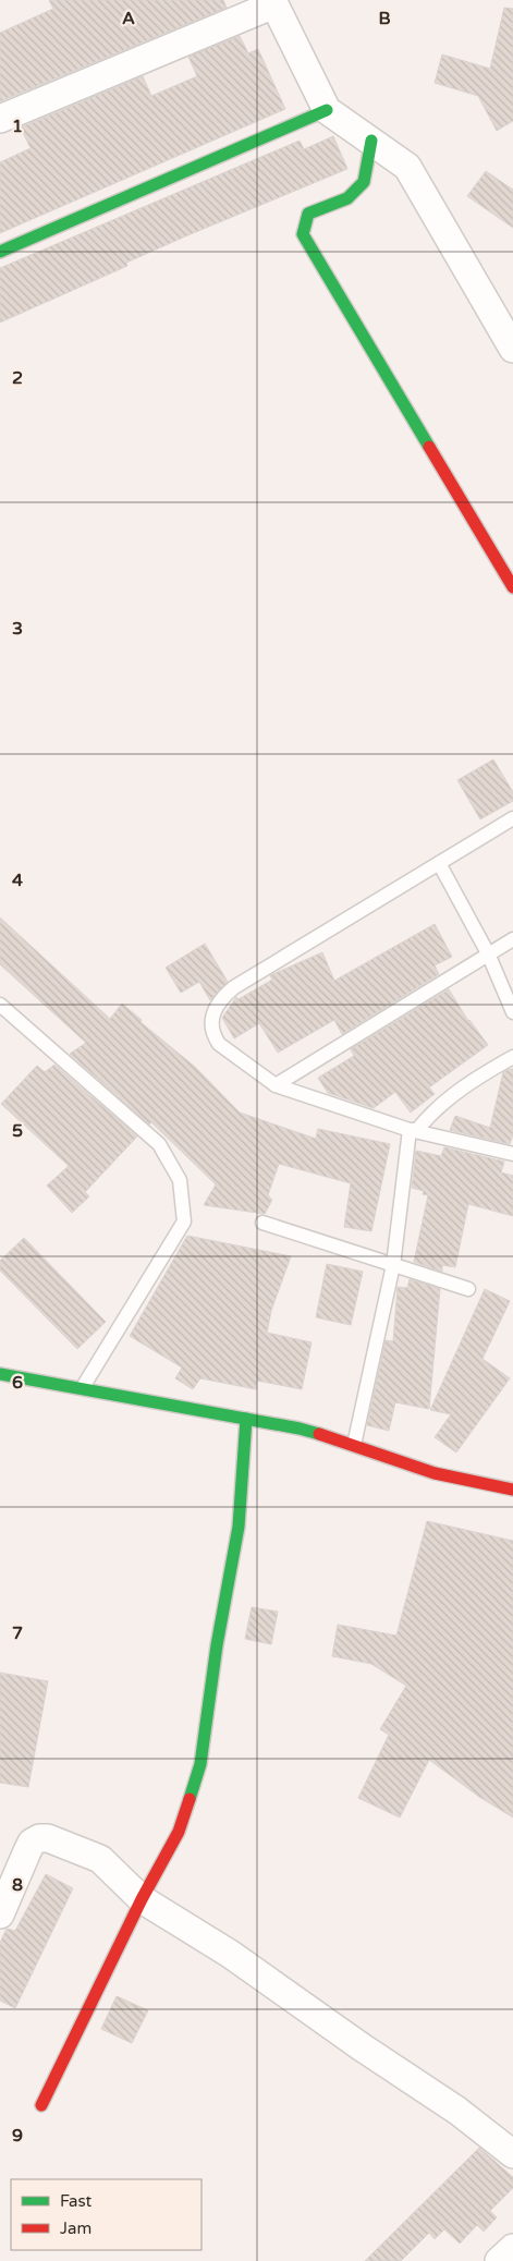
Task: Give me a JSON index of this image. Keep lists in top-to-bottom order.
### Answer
{
  "legend": ["Fast", "Jam"],
  "grid": {
    "columns": ["A", "B"],
    "rows": [
      "1",
      "2",
      "3",
      "4",
      "5",
      "6",
      "7",
      "8",
      "9"
    ]
  }
}
